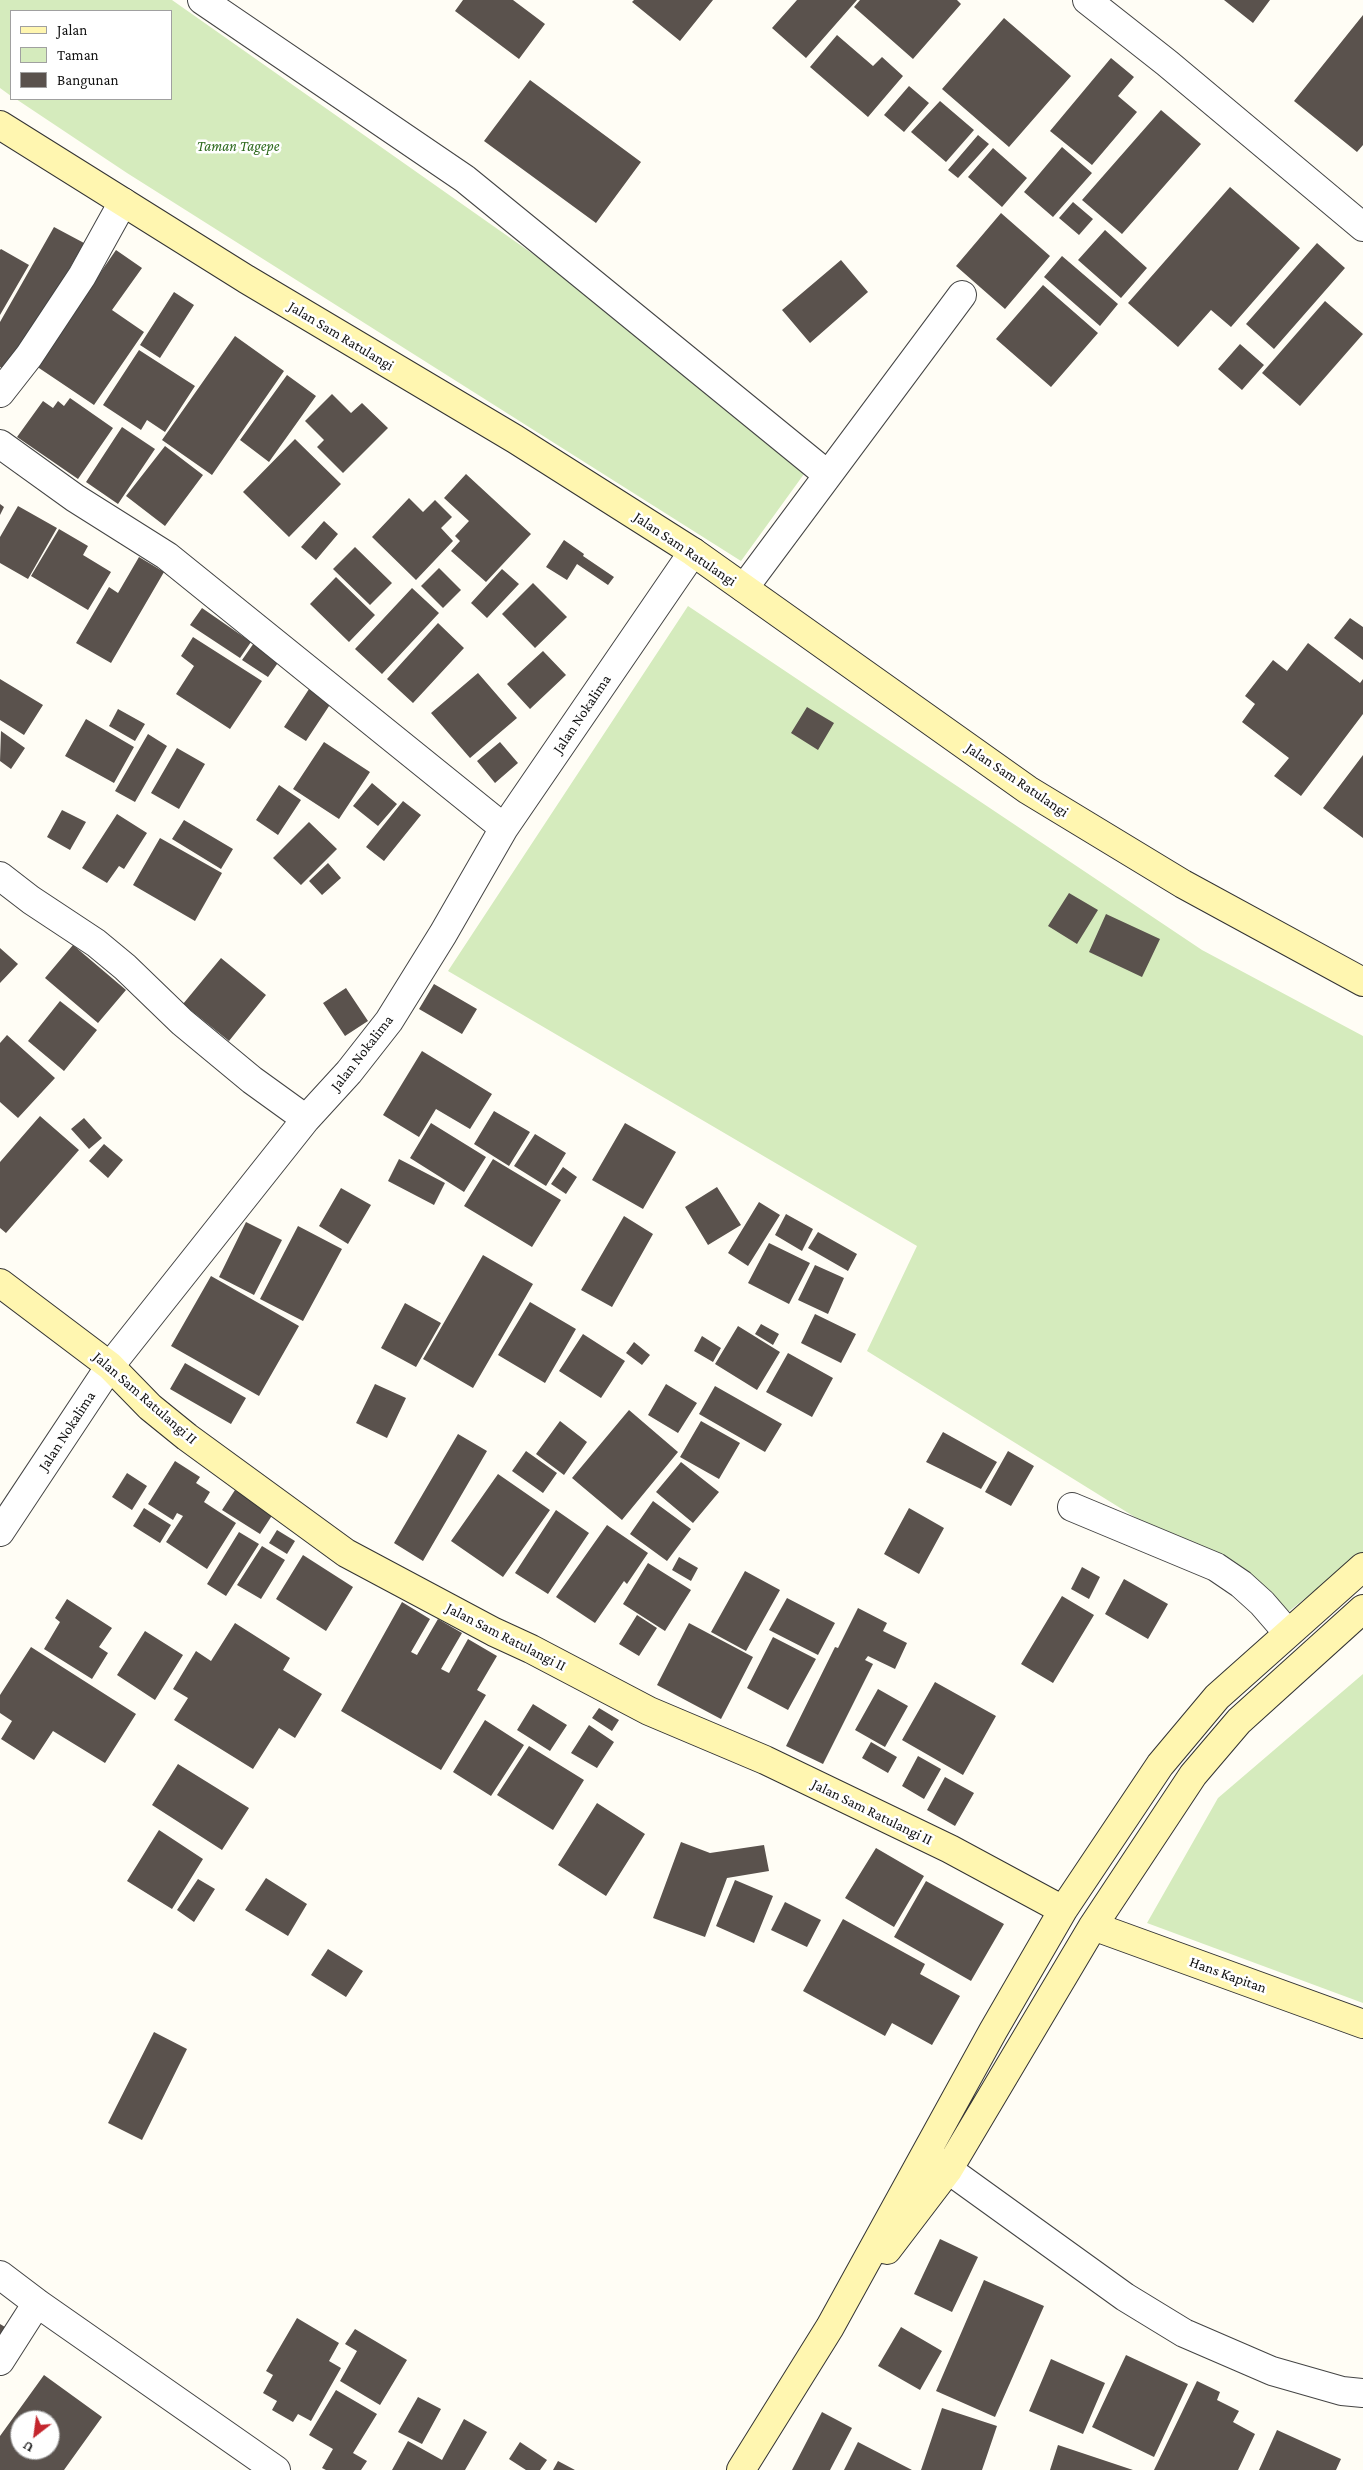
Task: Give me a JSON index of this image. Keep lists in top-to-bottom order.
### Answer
{
  "streets": {
    "main road": ["Jalan Sam Ratulangi", "Jalan Sam Ratulangi II", "Hans Kapitan"],
    "street": ["Jalan Nokalima"]
  },
  "crossings": [
    ["Jalan Sam Ratulangi", "Jalan Nokalima"],
    ["Jalan Nokalima", "Jalan Sam Ratulangi II"]
  ],
  "parks": ["Taman Tagepe"],
  "legend": ["Jalan", "Taman", "Bangunan"],
  "north": "bottom left"
}
